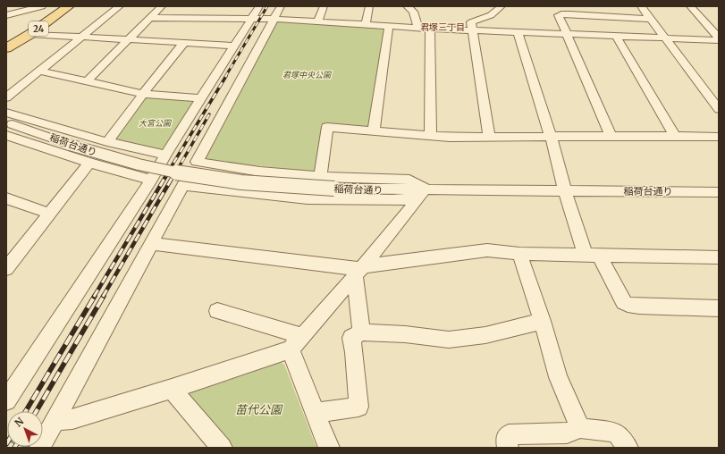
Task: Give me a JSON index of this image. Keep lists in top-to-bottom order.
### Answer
{
  "streets": {
    "main road": ["24"],
    "street": ["稲荷台通り"]
  },
  "districts": ["君塚三丁目"],
  "parks": ["君塚中央公園", "大宮公園", "苗代公園"],
  "north": "top left"
}
